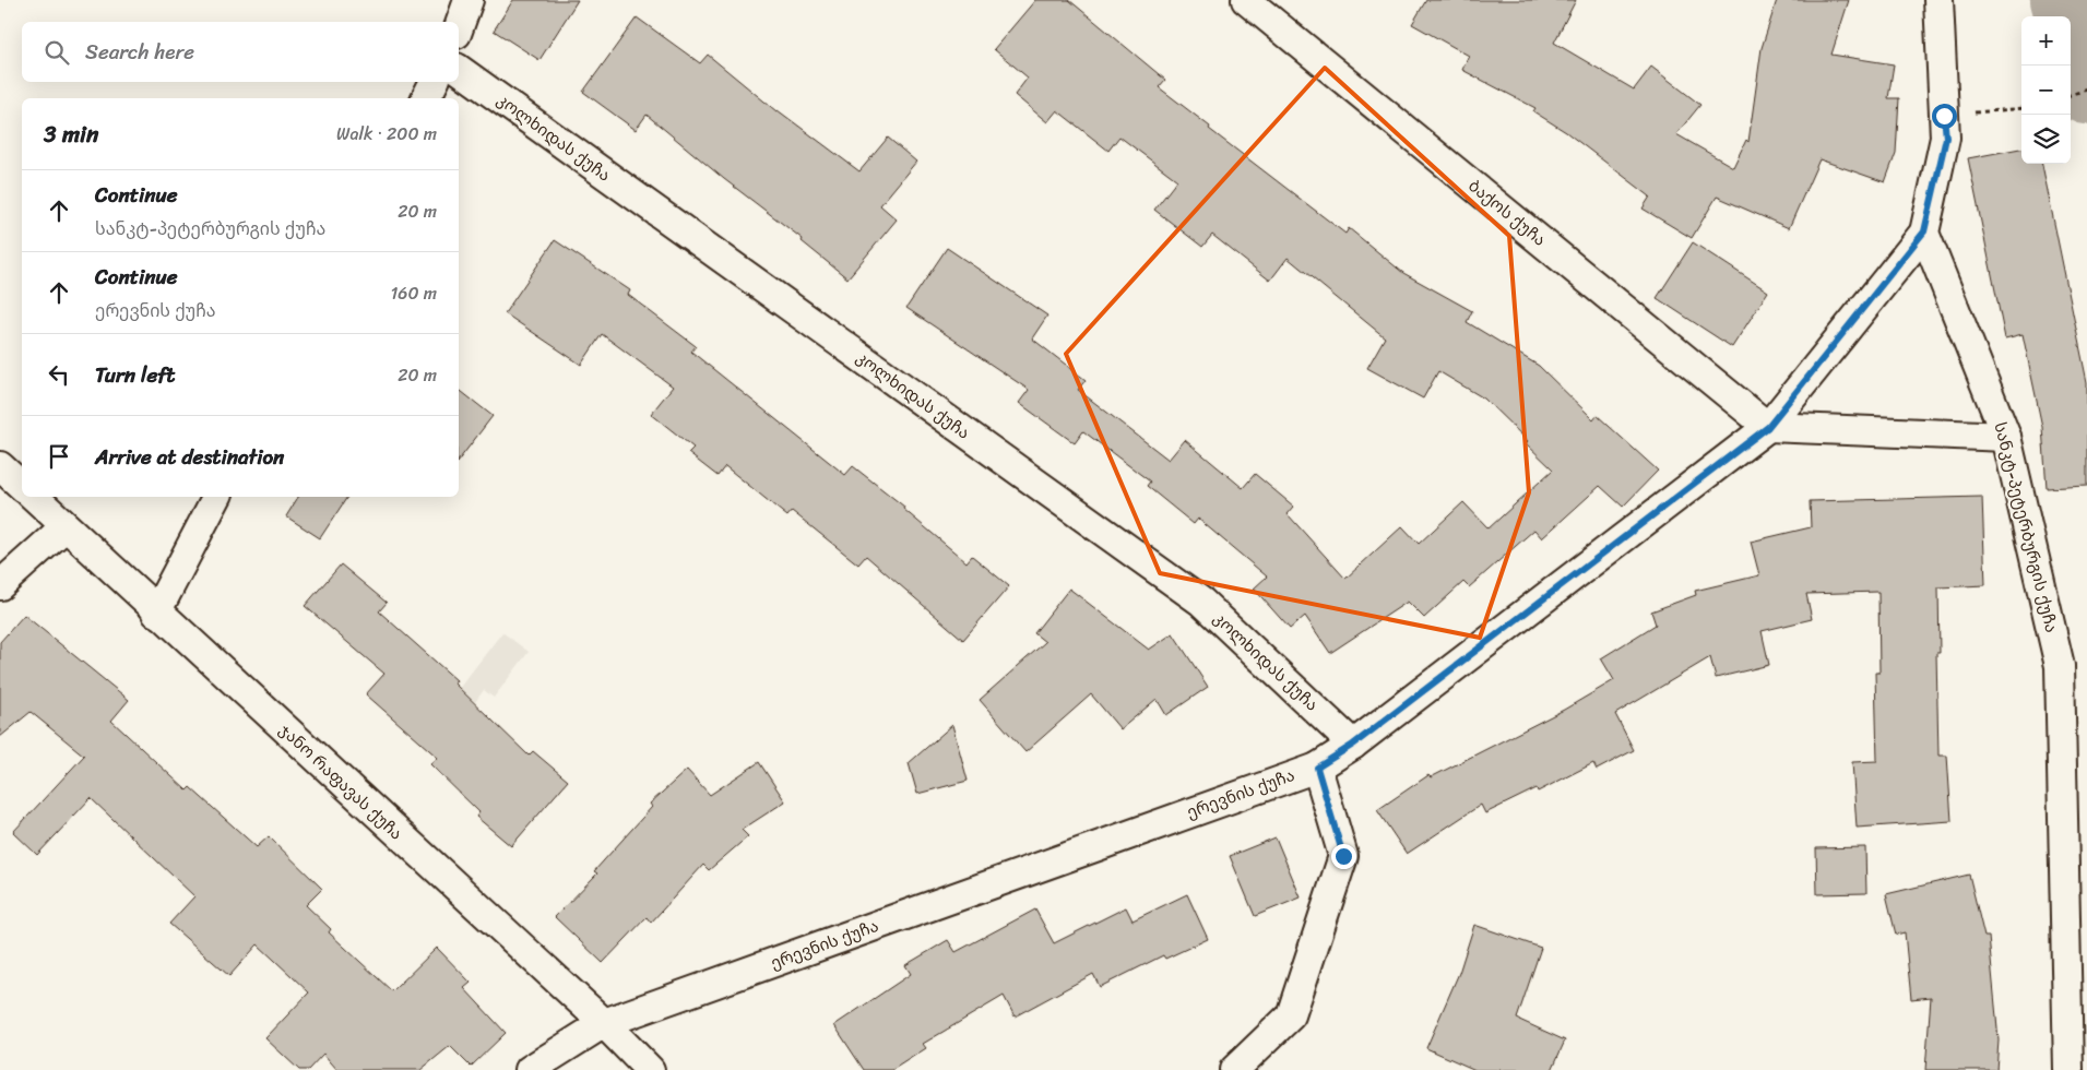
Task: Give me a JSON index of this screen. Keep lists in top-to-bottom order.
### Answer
{
  "streets": {
    "street": [
      "კოლხიდას ქუჩა",
      "ბაქოს ქუჩა",
      "სანკტ-პეტერბურგის ქუჩა",
      "ჯანო რაფავას ქუჩა",
      "ერევნის ქუჩა"
    ]
  },
  "crossings": [
    ["კოლხიდას ქუჩა", "ერევნის ქუჩა"],
    ["ბაქოს ქუჩა", "ერევნის ქუჩა"],
    ["სანკტ-პეტერბურგის ქუჩა", "ერევნის ქუჩა"],
    ["ჯანო რაფავას ქუჩა", "ერევნის ქუჩა"]
  ],
  "page": {
    "map_buttons": ["+", "−"],
    "search": "Search here",
    "heading": ["3 min", "Walk · 200 m"],
    "list": [
      ["Continue", "სანკტ-პეტერბურგის ქუჩა", "20 m"],
      ["Continue", "ერევნის ქუჩა", "160 m"],
      ["Turn left", "20 m"],
      "Arrive at destination"
    ]
  }
}
